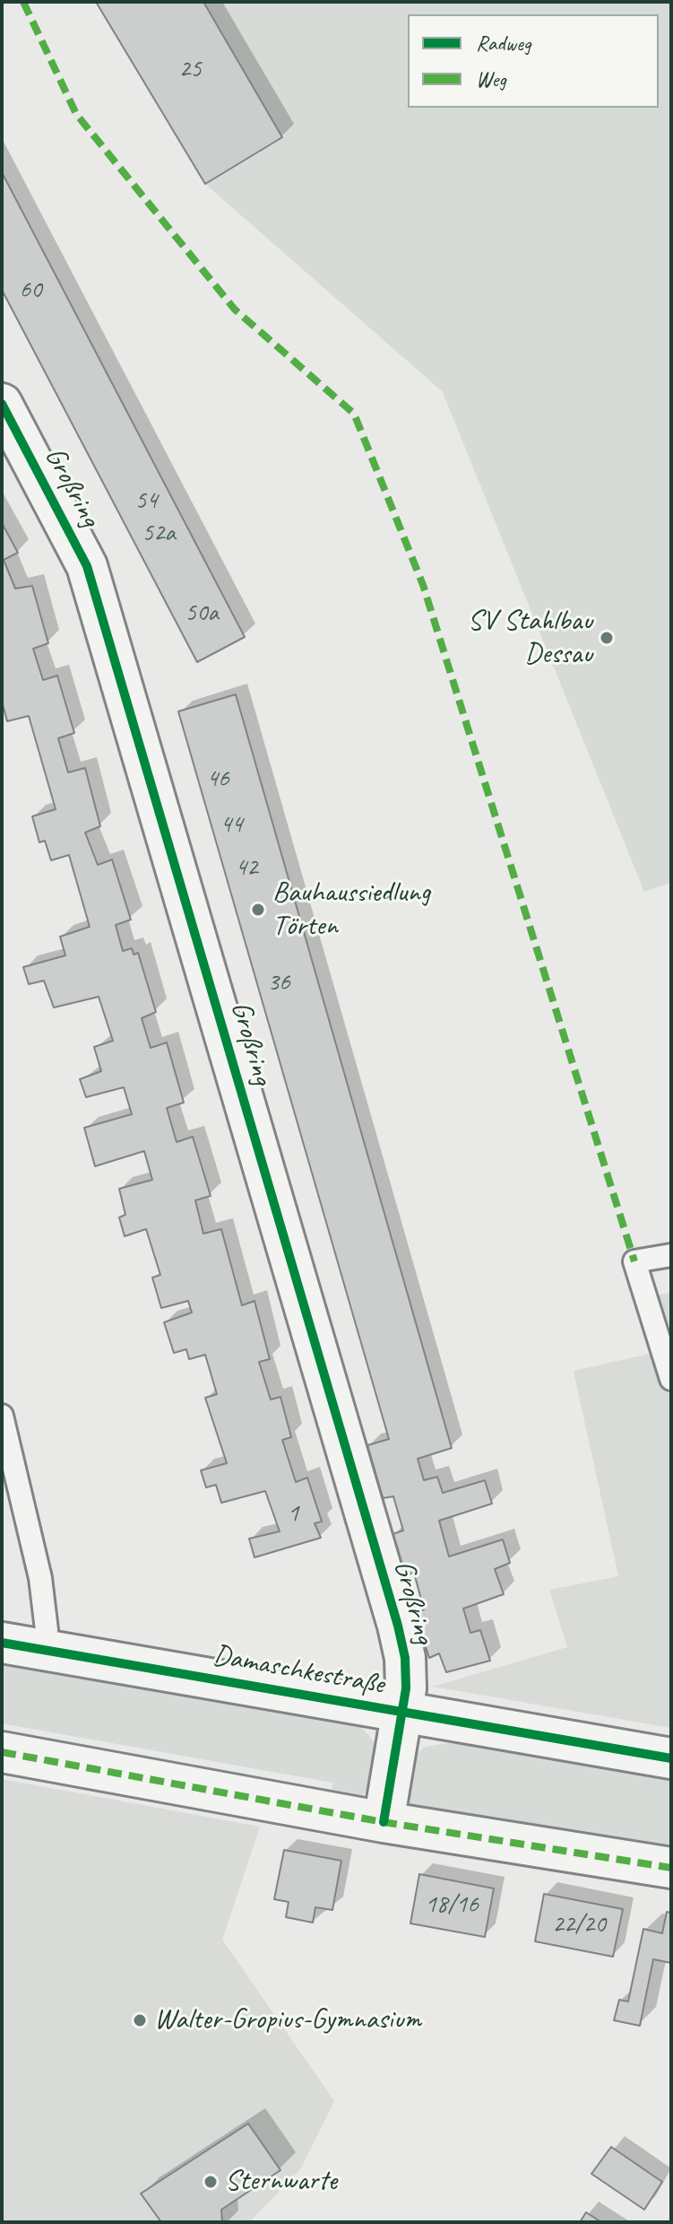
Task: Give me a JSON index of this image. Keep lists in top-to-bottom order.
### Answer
{
  "streets": {
    "street": ["Großring", "Damaschkestraße"]
  },
  "crossings": [
    ["Großring", "Damaschkestraße"]
  ],
  "places": [
    "SV Stahlbau Dessau",
    "Bauhaussiedlung Törten",
    "Walter-Gropius-Gymnasium",
    "Sternwarte"
  ],
  "house_numbers": [
    "25",
    "60",
    "54",
    "52a",
    "50a",
    "46",
    "44",
    "42",
    "36",
    "1",
    "18/16",
    "22/20"
  ],
  "legend": ["Radweg", "Weg"]
}
